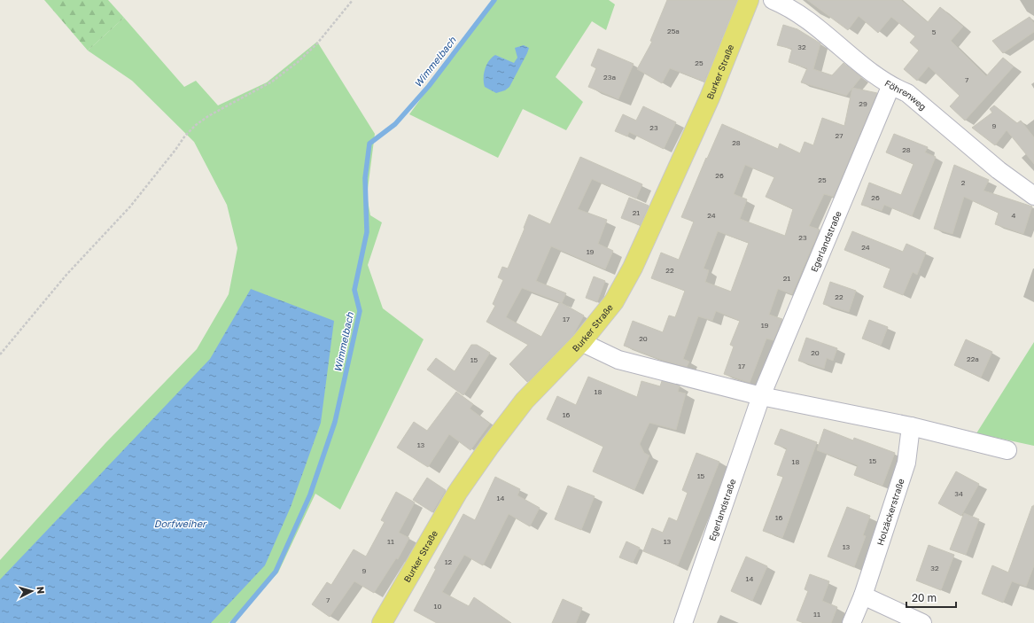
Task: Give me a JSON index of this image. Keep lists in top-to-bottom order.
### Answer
{
  "streets": {
    "main road": ["Burker Straße"],
    "street": ["Föhrenweg", "Egerlandstraße", "Holzäckerstraße"]
  },
  "crossings": [
    ["Föhrenweg", "Egerlandstraße"]
  ],
  "water": ["Wimmelbach", "Dorfweiher"],
  "house_numbers": [
    "25a",
    "5",
    "32",
    "25",
    "23a",
    "7",
    "29",
    "9",
    "23",
    "27",
    "28",
    "28",
    "26",
    "25",
    "2",
    "26",
    "21",
    "24",
    "4",
    "23",
    "24",
    "19",
    "22",
    "21",
    "22",
    "17",
    "19",
    "20",
    "20",
    "22a",
    "15",
    "17",
    "18",
    "16",
    "13",
    "15",
    "18",
    "15",
    "34",
    "14",
    "16",
    "11",
    "13",
    "13",
    "12",
    "32",
    "9",
    "14",
    "7",
    "10",
    "11"
  ],
  "scale_bar": "20 m",
  "north": "right"
}
